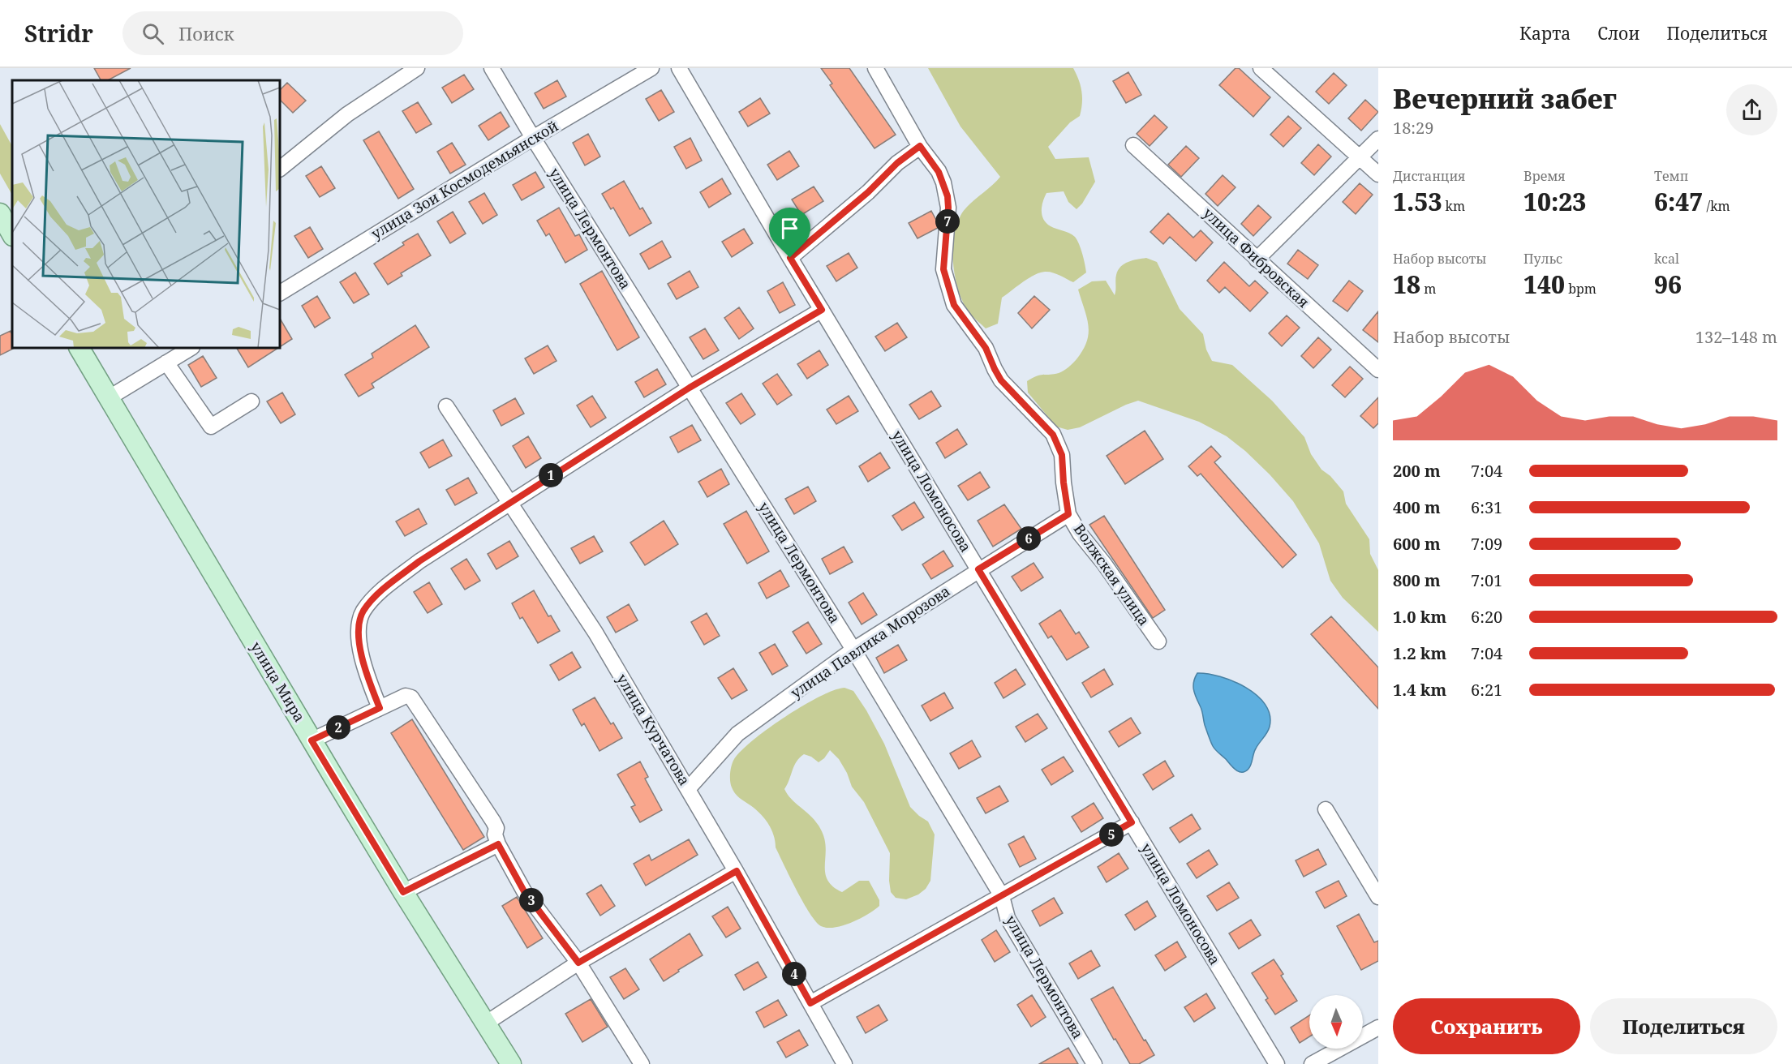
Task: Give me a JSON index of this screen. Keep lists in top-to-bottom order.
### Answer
{
  "streets": {
    "main road": ["улица Мира"],
    "street": [
      "улица Зои Космодемьянской",
      "улица Лермонтова",
      "улица Фибровская",
      "улица Ломоносова",
      "Волжская улица",
      "улица Павлика Морозова",
      "улица Курчатова"
    ]
  },
  "crossings": [
    ["улица Зои Космодемьянской", "улица Лермонтова"],
    ["улица Лермонтова", "улица Павлика Морозова"],
    ["улица Ломоносова", "улица Павлика Морозова"],
    ["Волжская улица", "улица Павлика Морозова"],
    ["улица Павлика Морозова", "улица Курчатова"]
  ],
  "north": "bottom",
  "page": {
    "header": "Stridr",
    "search": "Поиск",
    "nav": ["Карта", "Слои", "Поделиться"],
    "heading": ["Вечерний забег", "18:29"],
    "stats": [
      ["Дистанция", "1.53 km"],
      ["Время", "10:23"],
      ["Темп", "6:47 /km"],
      ["Набор высоты", "18 m"],
      ["Пульс", "140 bpm"],
      ["kcal", "96"]
    ],
    "pins": [
      "7",
      "1",
      "6",
      "2",
      "5",
      "3",
      "4"
    ],
    "chart": ["Набор высоты", "132–148 m"],
    "list": [
      {
        "name": "200 m",
        "note": "7:04"
      },
      {
        "name": "400 m",
        "note": "6:31"
      },
      {
        "name": "600 m",
        "note": "7:09"
      },
      {
        "name": "800 m",
        "note": "7:01"
      },
      {
        "name": "1.0 km",
        "note": "6:20"
      },
      {
        "name": "1.2 km",
        "note": "7:04"
      },
      {
        "name": "1.4 km",
        "note": "6:21"
      }
    ],
    "buttons": ["Сохранить", "Поделиться"]
  }
}
